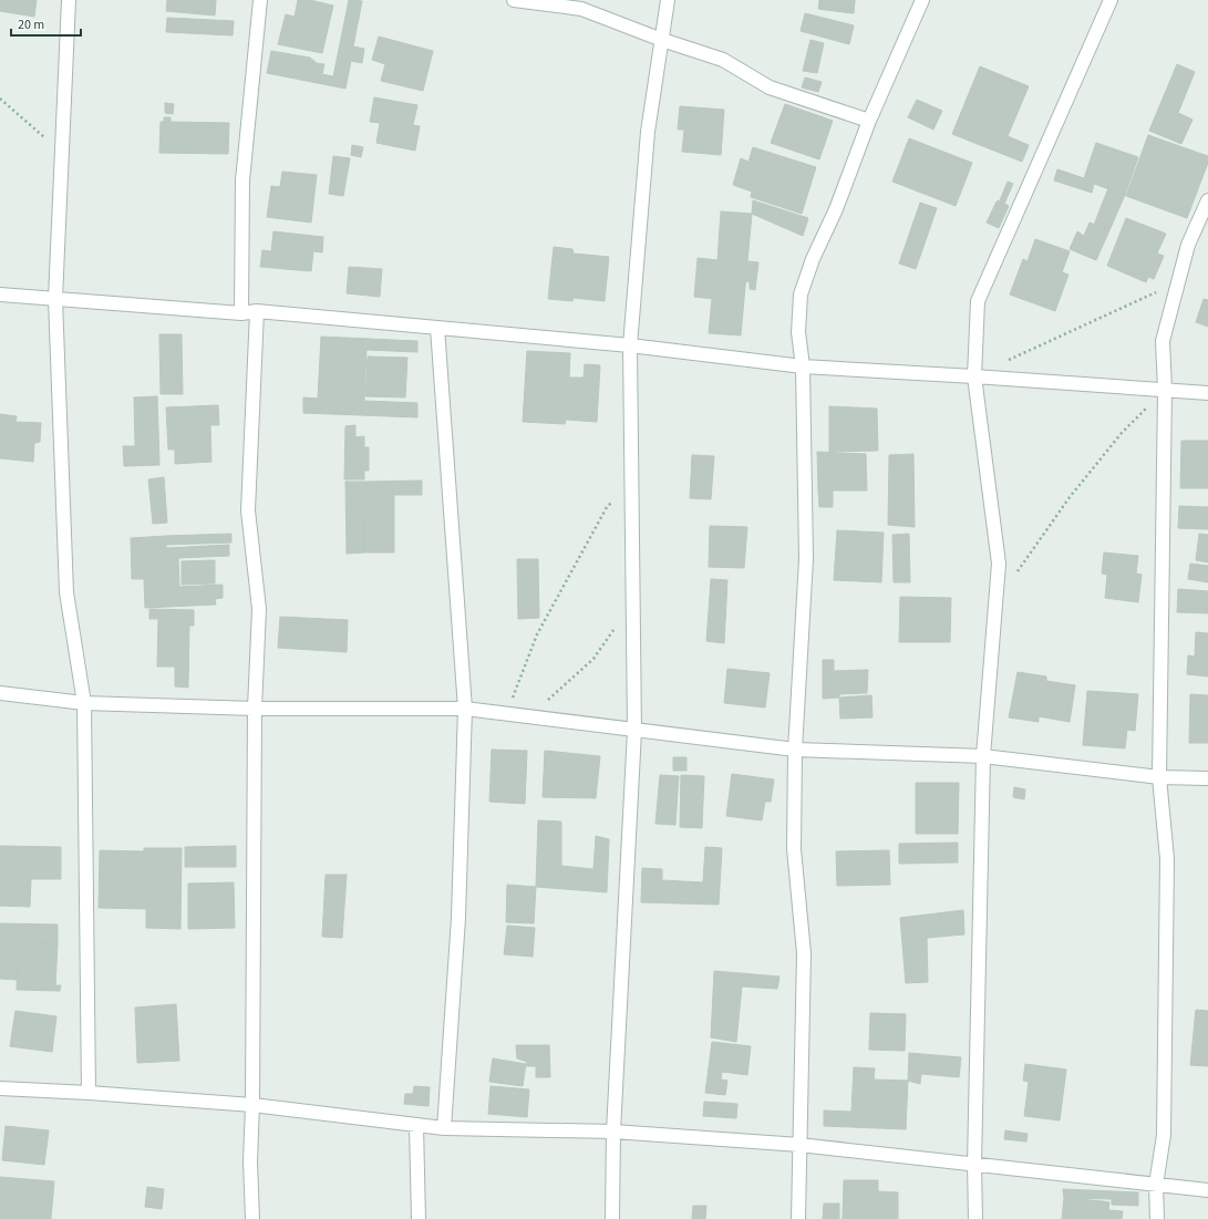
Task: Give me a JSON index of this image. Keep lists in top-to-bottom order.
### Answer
{
  "scale_bar": "20 m"
}
